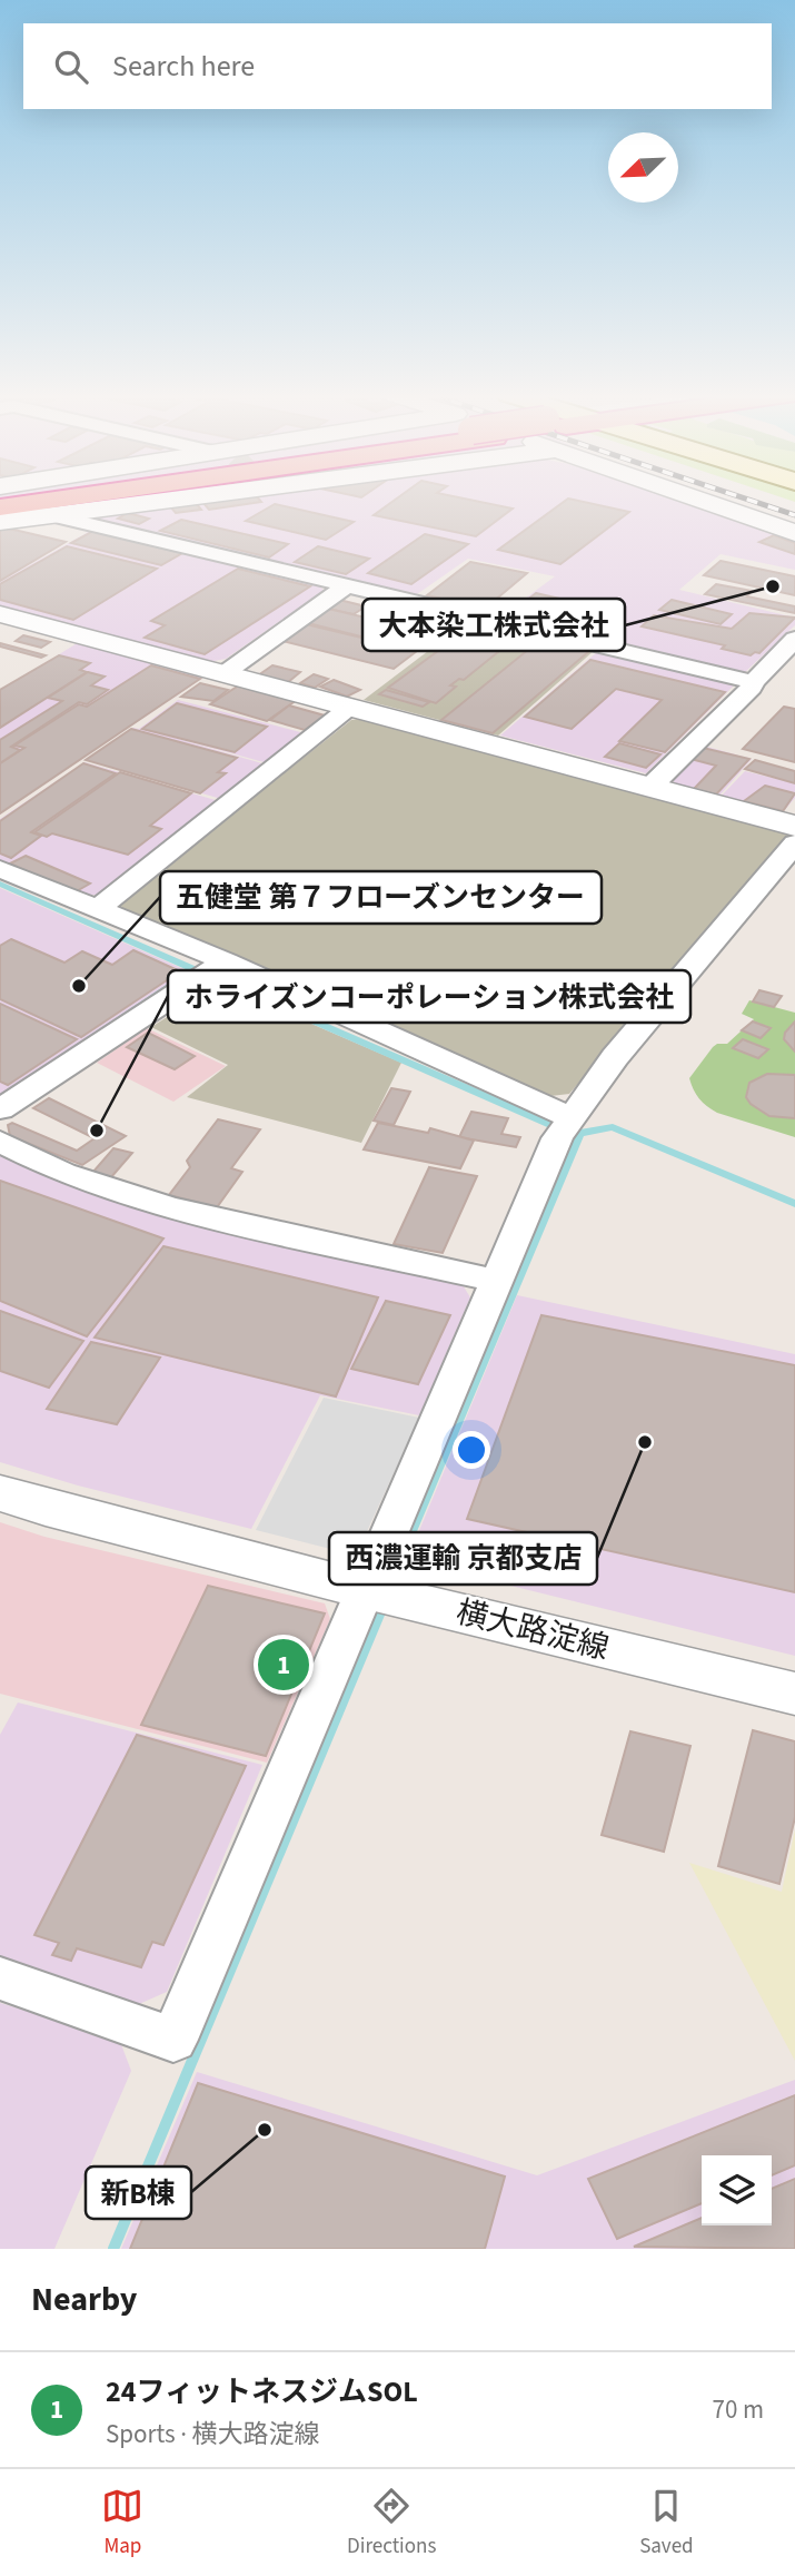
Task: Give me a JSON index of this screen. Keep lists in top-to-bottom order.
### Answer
{
  "streets": {
    "street": ["横大路淀線"]
  },
  "places": [
    "大本染工株式会社",
    "五健堂 第７フローズンセンター",
    "ホライズンコーポレーション株式会社",
    "西濃運輸 京都支店",
    "新B棟"
  ],
  "north": "bottom left",
  "page": {
    "search": "Search here",
    "pins": "1",
    "heading": "Nearby",
    "list": [
      {
        "mark": "1",
        "name": "24フィットネスジムSOL",
        "note": "Sports · 横大路淀線",
        "value": "70 m"
      }
    ],
    "nav": ["Map", "Directions", "Saved"]
  }
}
